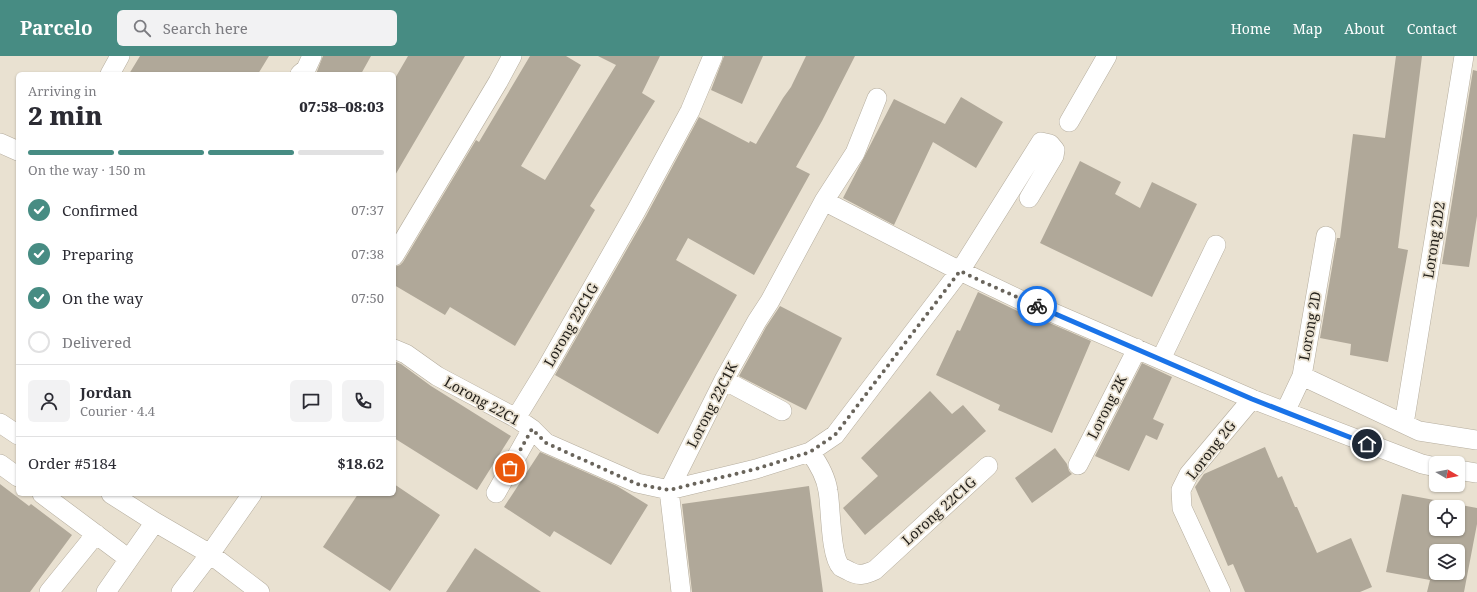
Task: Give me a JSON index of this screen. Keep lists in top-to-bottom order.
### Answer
{
  "streets": {
    "street": [
      "Lorong 2D2",
      "Lorong 22C1G",
      "Lorong 2D",
      "Lorong 22C1",
      "Lorong 22C1K",
      "Lorong 2K",
      "Lorong 2G"
    ]
  },
  "crossings": [
    ["Lorong 22C1G", "Lorong 22C1"],
    ["Lorong 22C1", "Lorong 22C1K"]
  ],
  "north": "right",
  "page": {
    "header": "Parcelo",
    "search": "Search here",
    "nav": [
      "Home",
      "Map",
      "About",
      "Contact"
    ],
    "heading": ["2 min", "Arriving in", "07:58–08:03"],
    "panel": [
      "Jordan",
      "Courier · 4.4",
      "Order #5184",
      "$18.62"
    ],
    "bar": "On the way · 150 m",
    "list": [
      ["Confirmed", "07:37"],
      ["Preparing", "07:38"],
      ["On the way", "07:50"],
      "Delivered"
    ]
  }
}
